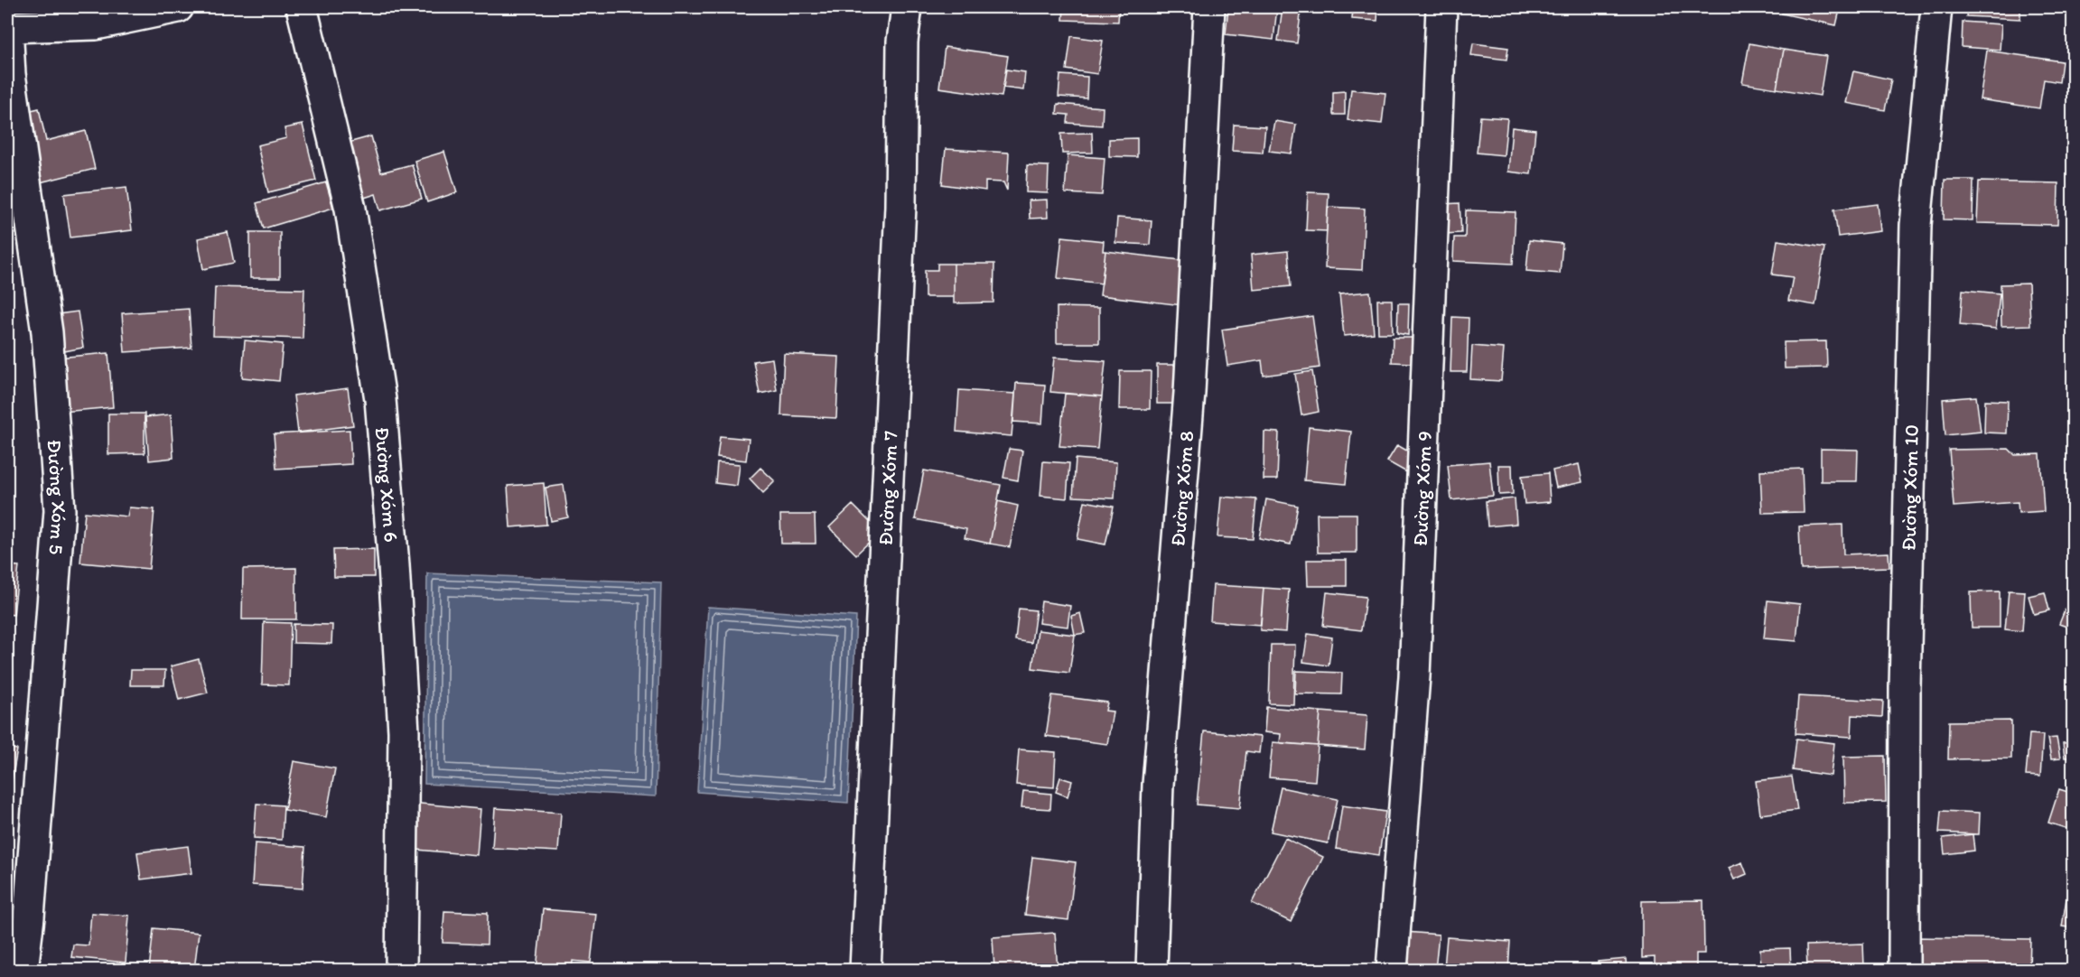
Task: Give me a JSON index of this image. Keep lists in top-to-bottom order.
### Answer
{
  "streets": {
    "street": [
      "Đường Xóm 6",
      "Đường Xóm 10",
      "Đường Xóm 7",
      "Đường Xóm 8",
      "Đường Xóm 9",
      "Đường Xóm 5"
    ]
  }
}
